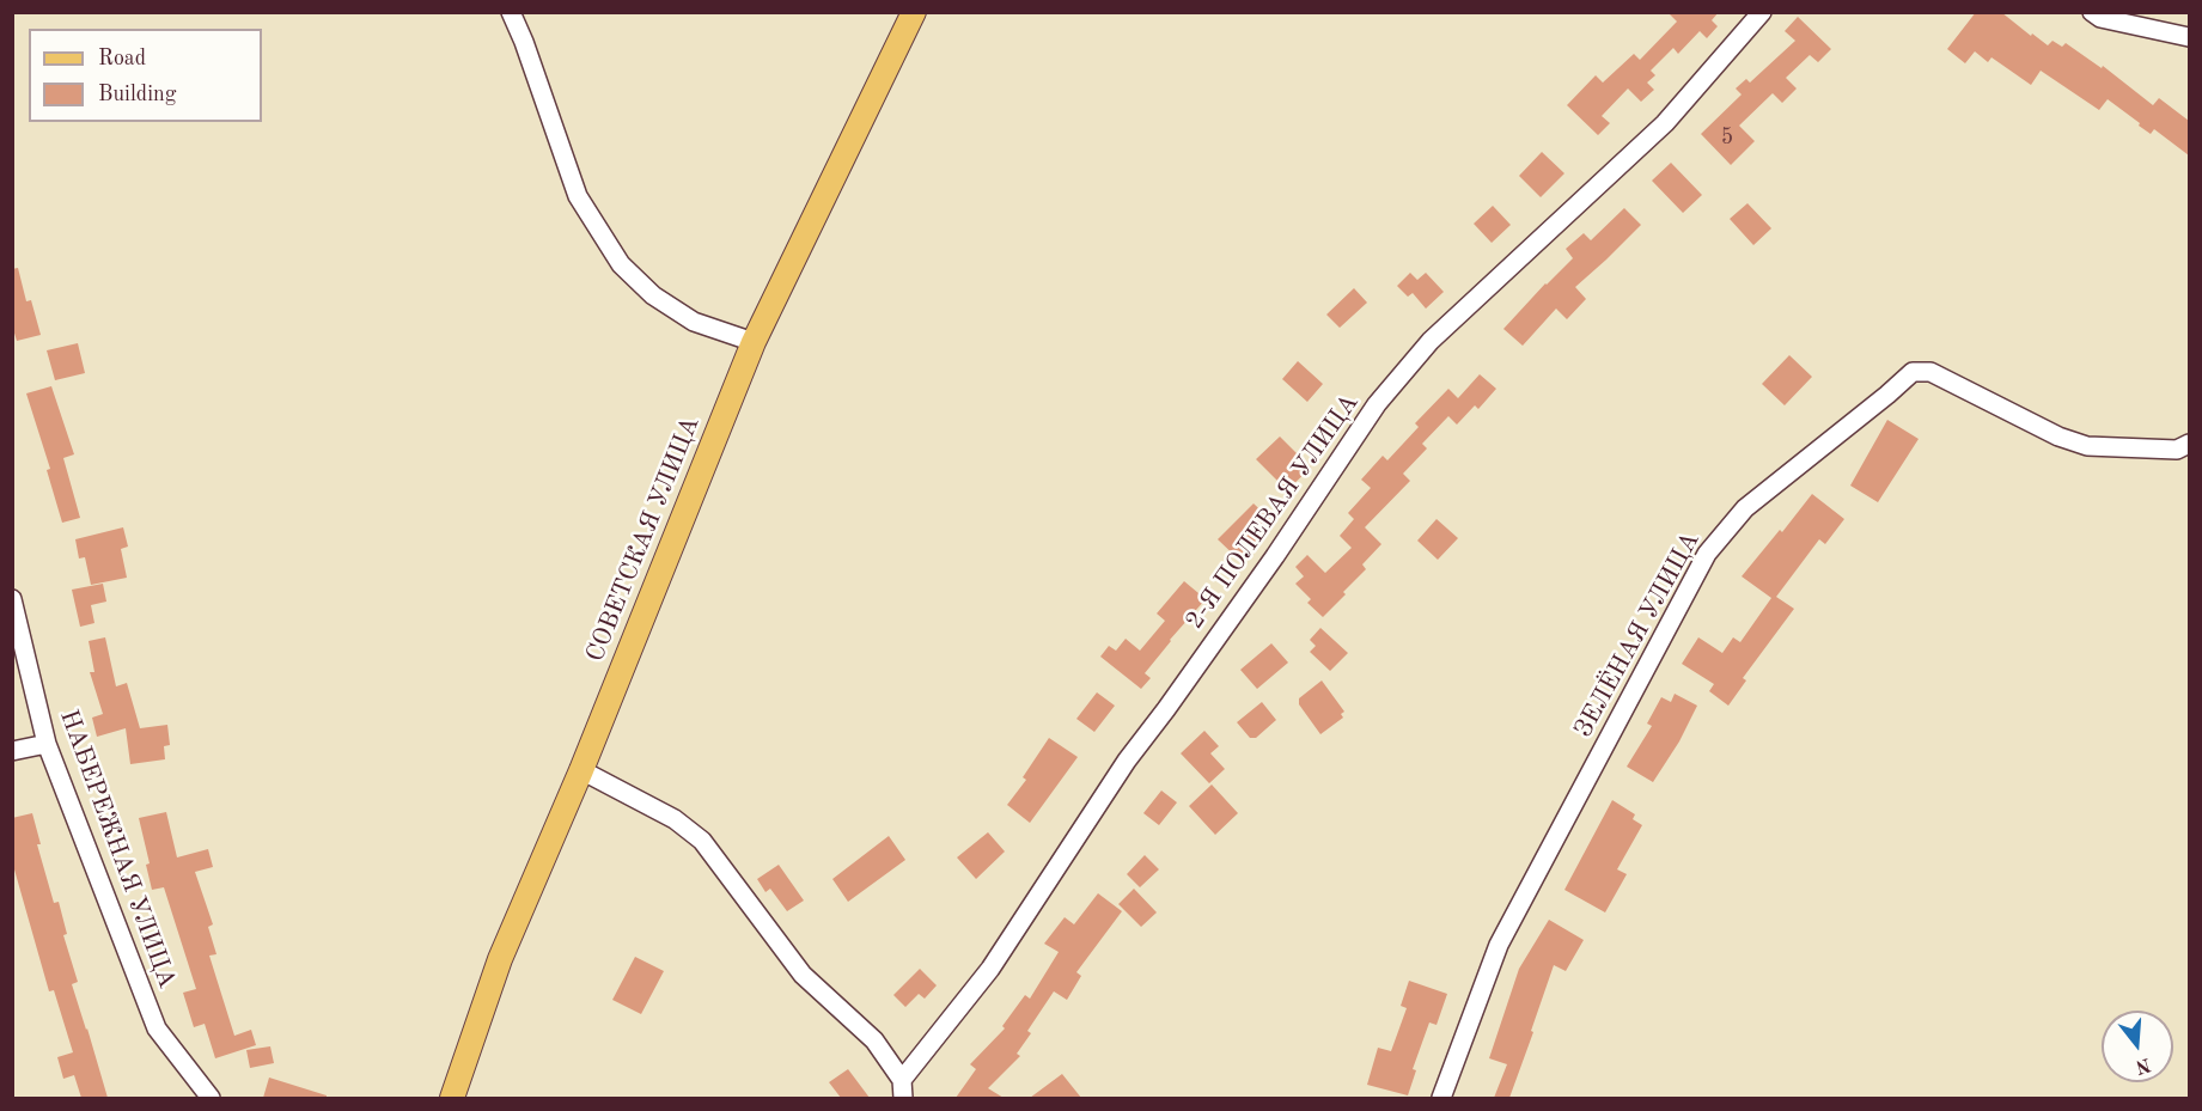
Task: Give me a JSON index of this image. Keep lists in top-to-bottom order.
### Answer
{
  "streets": {
    "main road": ["СОВЕТСКАЯ УЛИЦА"],
    "street": ["2-Я ПОЛЕВАЯ УЛИЦА", "ЗЕЛЁНАЯ УЛИЦА", "НАБЕРЕЖНАЯ УЛИЦА"]
  },
  "house_numbers": ["5"],
  "legend": ["Road", "Building"],
  "north": "bottom"
}
